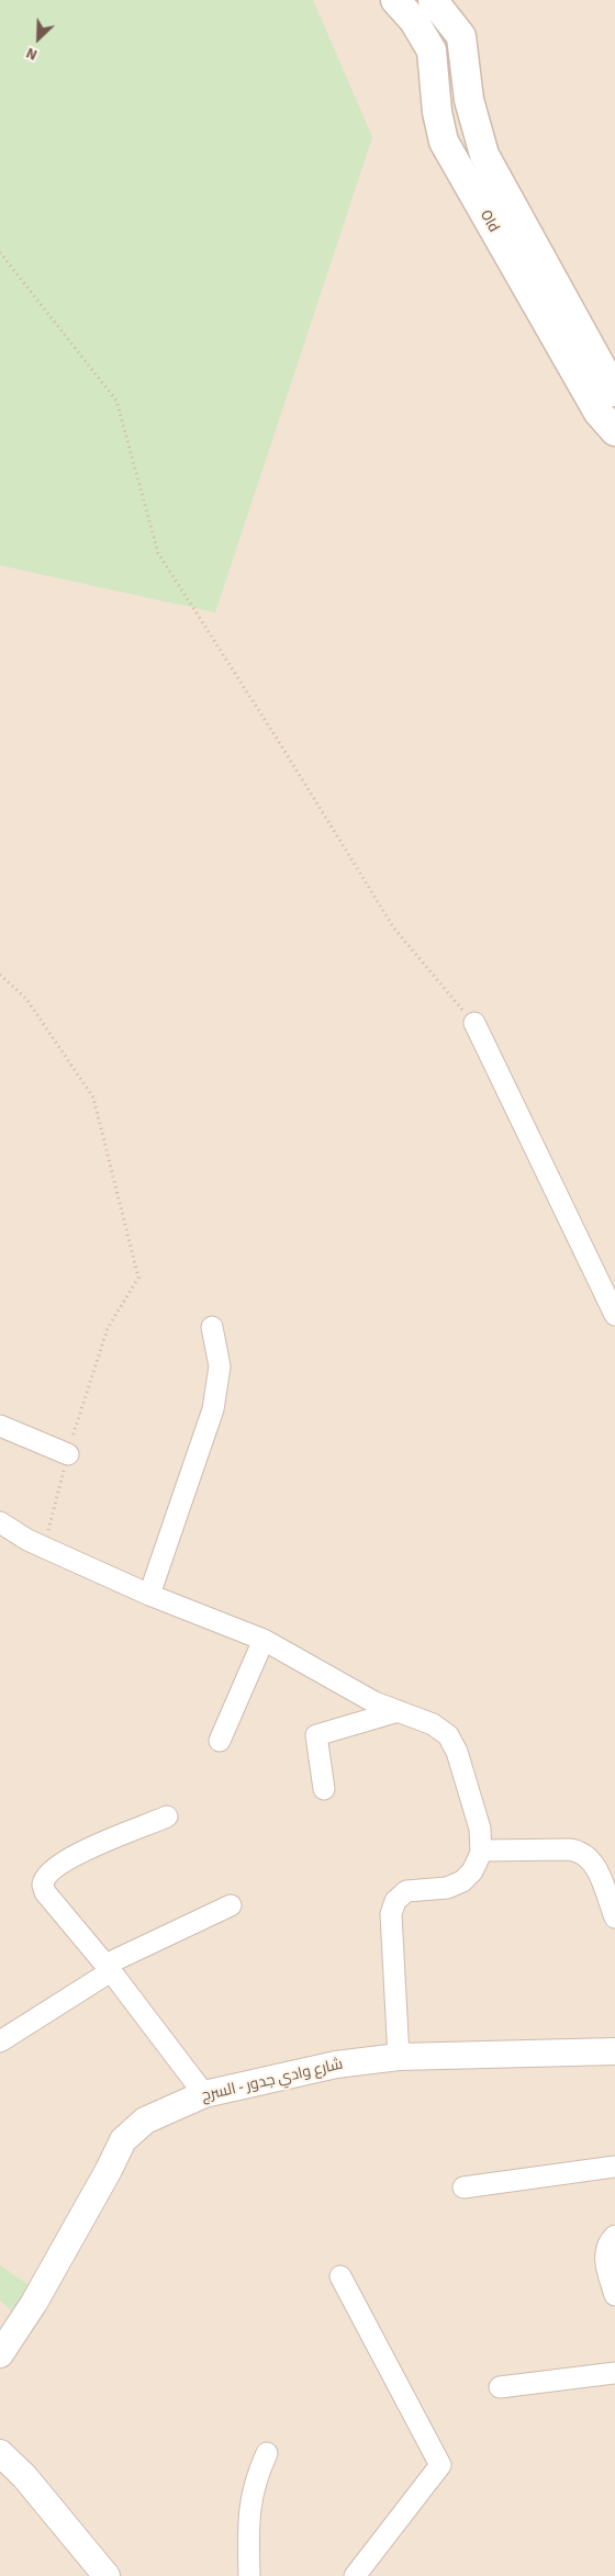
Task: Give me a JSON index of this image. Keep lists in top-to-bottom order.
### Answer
{
  "streets": {
    "main road": ["Old"],
    "street": ["شارع وادي جدور - السرج"]
  },
  "north": "bottom left"
}
